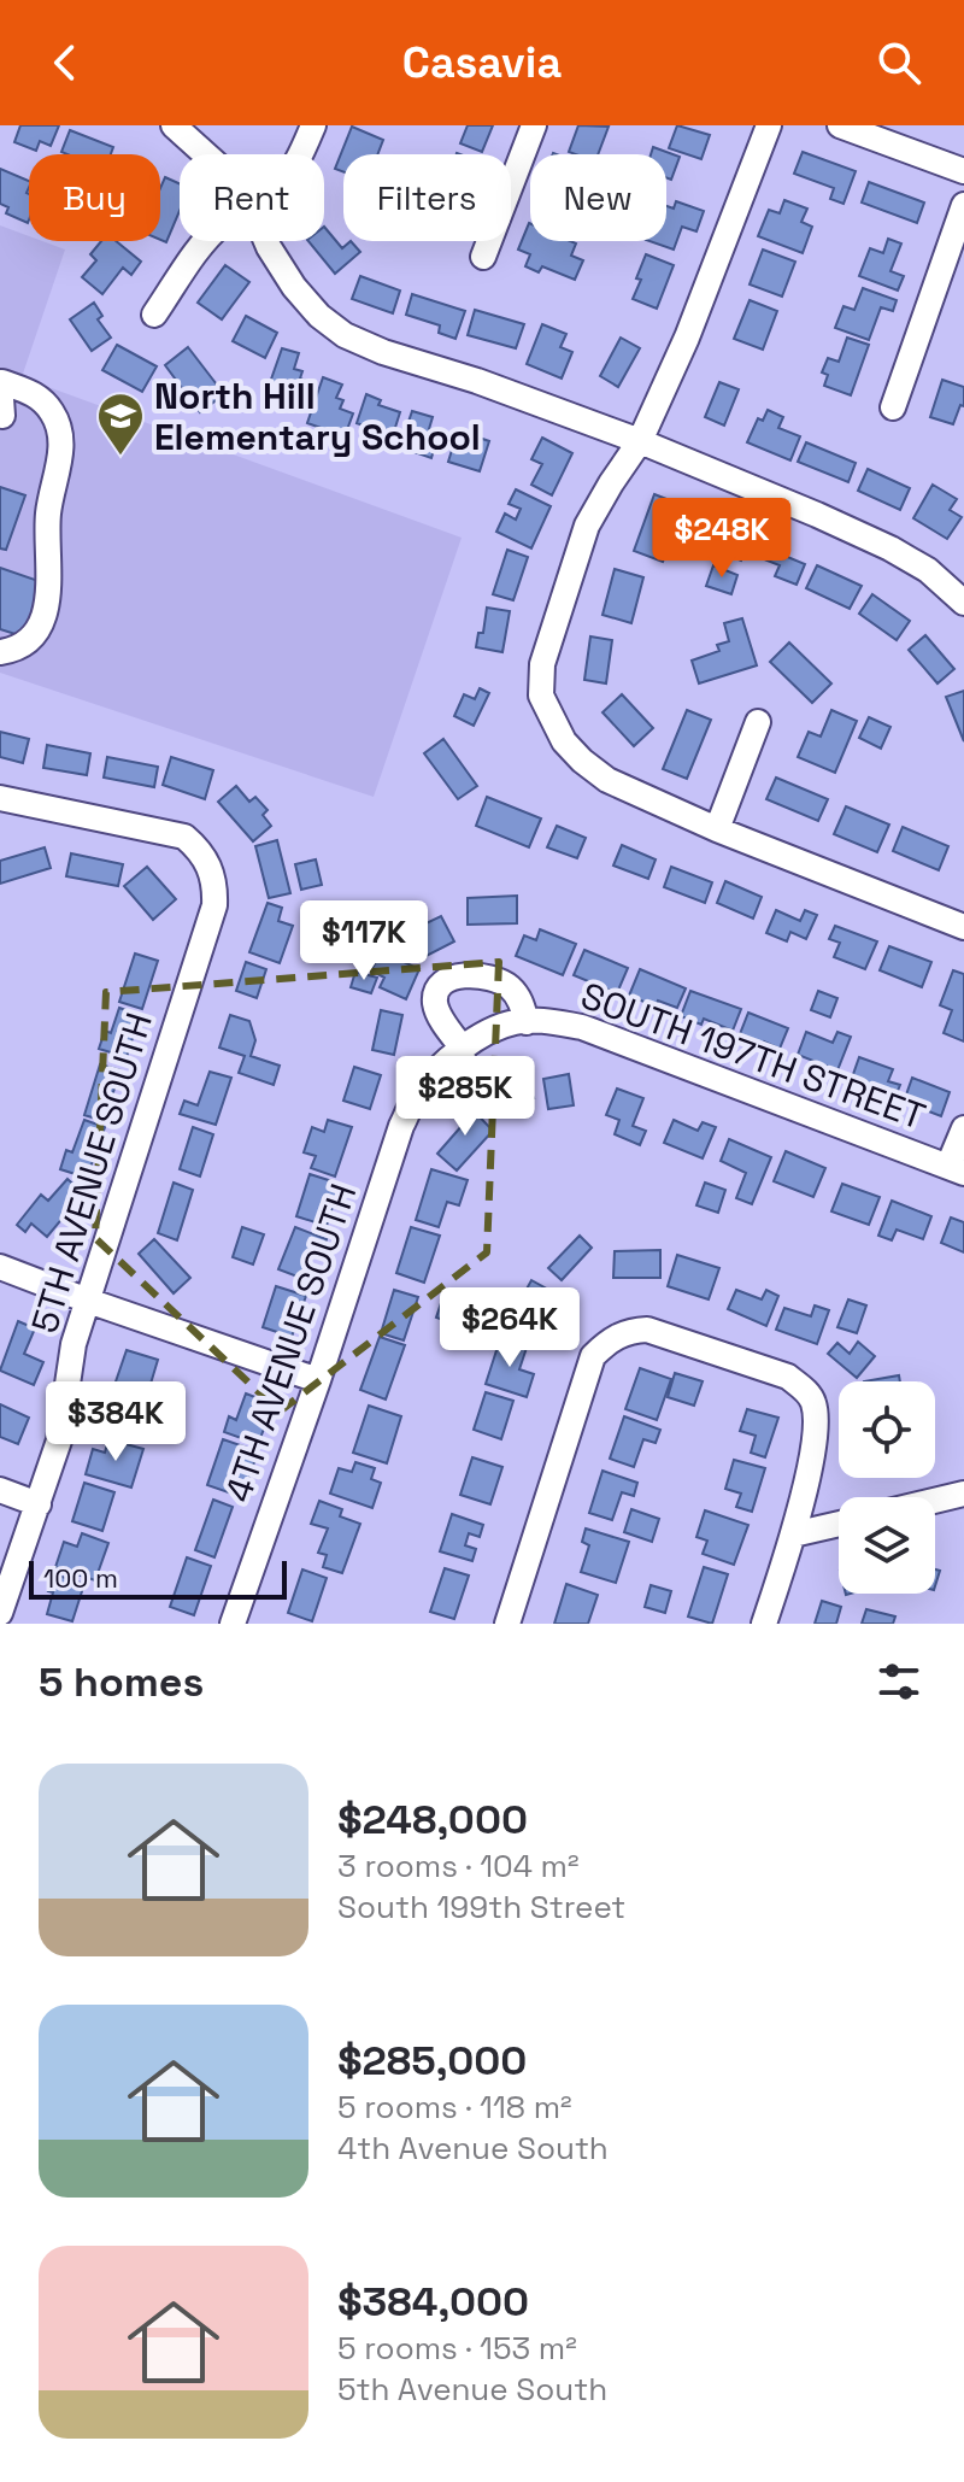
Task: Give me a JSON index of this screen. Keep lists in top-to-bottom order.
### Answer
{
  "streets": {
    "street": ["SOUTH 197TH STREET", "5TH AVENUE SOUTH", "4TH AVENUE SOUTH"]
  },
  "crossings": [
    ["SOUTH 197TH STREET", "4TH AVENUE SOUTH"]
  ],
  "places": {
    "school or university": ["North Hill Elementary School"]
  },
  "scale_bar": "100 m",
  "page": {
    "header": "Casavia",
    "chip": [
      "Buy",
      "Rent",
      "Filters",
      "New"
    ],
    "price": [
      "$248K",
      "$117K",
      "$285K",
      "$264K",
      "$384K"
    ],
    "scale": "100 m",
    "heading": "5 homes",
    "list": [
      {
        "name": "$248,000",
        "note": "3 rooms · 104 m² · South 199th Street"
      },
      {
        "name": "$285,000",
        "note": "5 rooms · 118 m² · 4th Avenue South"
      },
      {
        "name": "$384,000",
        "note": "5 rooms · 153 m² · 5th Avenue South"
      }
    ]
  }
}
